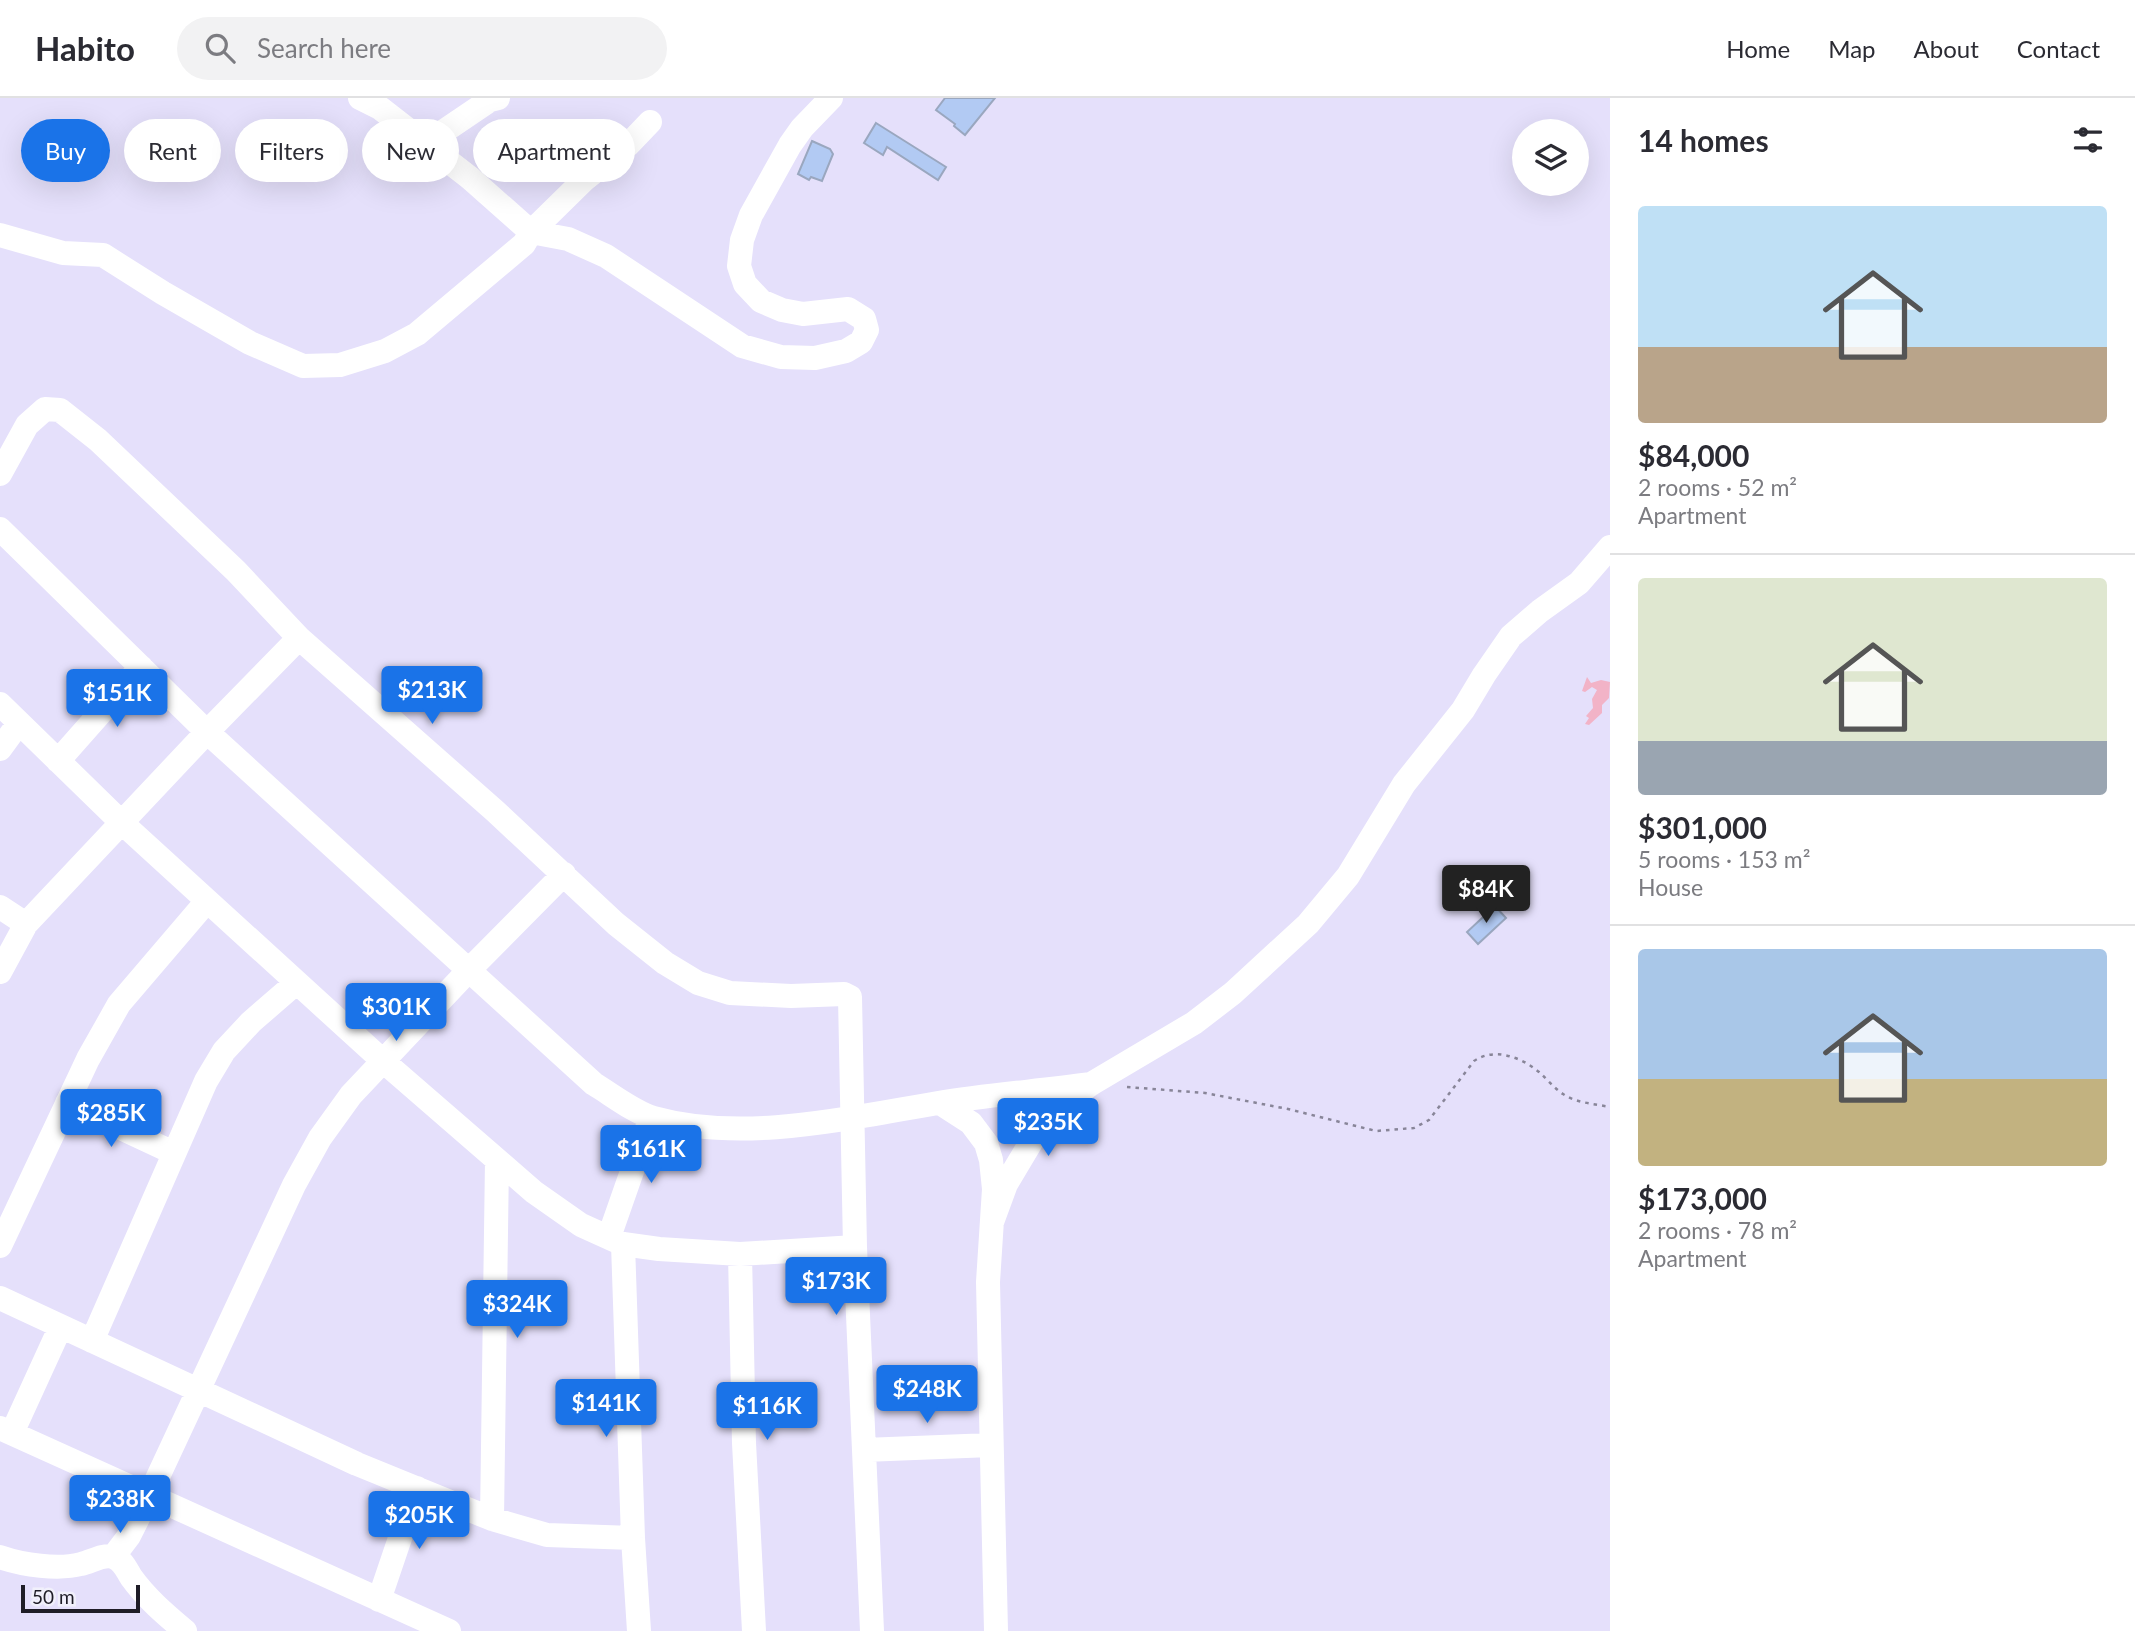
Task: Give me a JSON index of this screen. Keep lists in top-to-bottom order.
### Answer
{
  "scale_bar": "50 m",
  "page": {
    "header": "Habito",
    "search": "Search here",
    "nav": [
      "Home",
      "Map",
      "About",
      "Contact"
    ],
    "heading": "14 homes",
    "chip": [
      "Buy",
      "Rent",
      "Filters",
      "New",
      "Apartment"
    ],
    "list": [
      {
        "name": "$84,000",
        "note": "2 rooms · 52 m² · Apartment"
      },
      {
        "name": "$301,000",
        "note": "5 rooms · 153 m² · House"
      },
      {
        "name": "$173,000",
        "note": "2 rooms · 78 m² · Apartment"
      }
    ],
    "price": [
      "$213K",
      "$151K",
      "$84K",
      "$301K",
      "$285K",
      "$235K",
      "$161K",
      "$173K",
      "$324K",
      "$248K",
      "$141K",
      "$116K",
      "$238K",
      "$205K"
    ],
    "scale": "50 m"
  }
}
